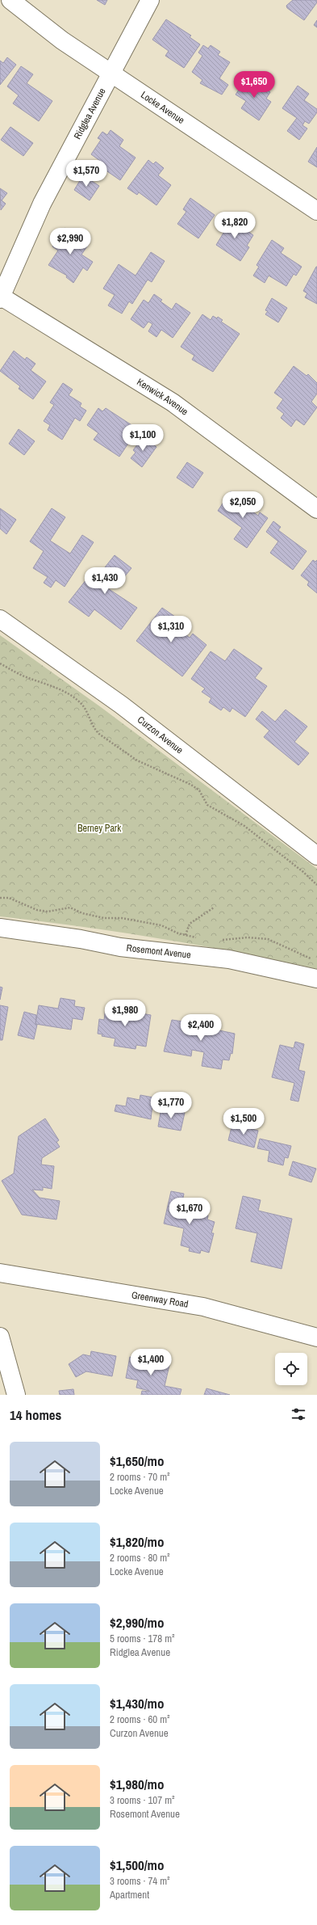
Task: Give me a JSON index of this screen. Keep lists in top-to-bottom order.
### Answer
{
  "streets": {
    "street": [
      "Locke Avenue",
      "Ridglea Avenue",
      "Kenwick Avenue",
      "Curzon Avenue",
      "Rosemont Avenue",
      "Greenway Road"
    ]
  },
  "crossings": [
    ["Locke Avenue", "Ridglea Avenue"],
    ["Ridglea Avenue", "Kenwick Avenue"]
  ],
  "parks": ["Berney Park"],
  "page": {
    "price": [
      "$1,650",
      "$1,570",
      "$1,820",
      "$2,990",
      "$1,100",
      "$2,050",
      "$1,430",
      "$1,310",
      "$1,980",
      "$2,400",
      "$1,770",
      "$1,500",
      "$1,670",
      "$1,400"
    ],
    "heading": "14 homes",
    "list": [
      {
        "name": "$1,650/mo",
        "note": "2 rooms · 70 m² · Locke Avenue"
      },
      {
        "name": "$1,820/mo",
        "note": "2 rooms · 80 m² · Locke Avenue"
      },
      {
        "name": "$2,990/mo",
        "note": "5 rooms · 178 m² · Ridglea Avenue"
      },
      {
        "name": "$1,430/mo",
        "note": "2 rooms · 60 m² · Curzon Avenue"
      },
      {
        "name": "$1,980/mo",
        "note": "3 rooms · 107 m² · Rosemont Avenue"
      },
      {
        "name": "$1,500/mo",
        "note": "3 rooms · 74 m² · Apartment"
      }
    ]
  }
}
